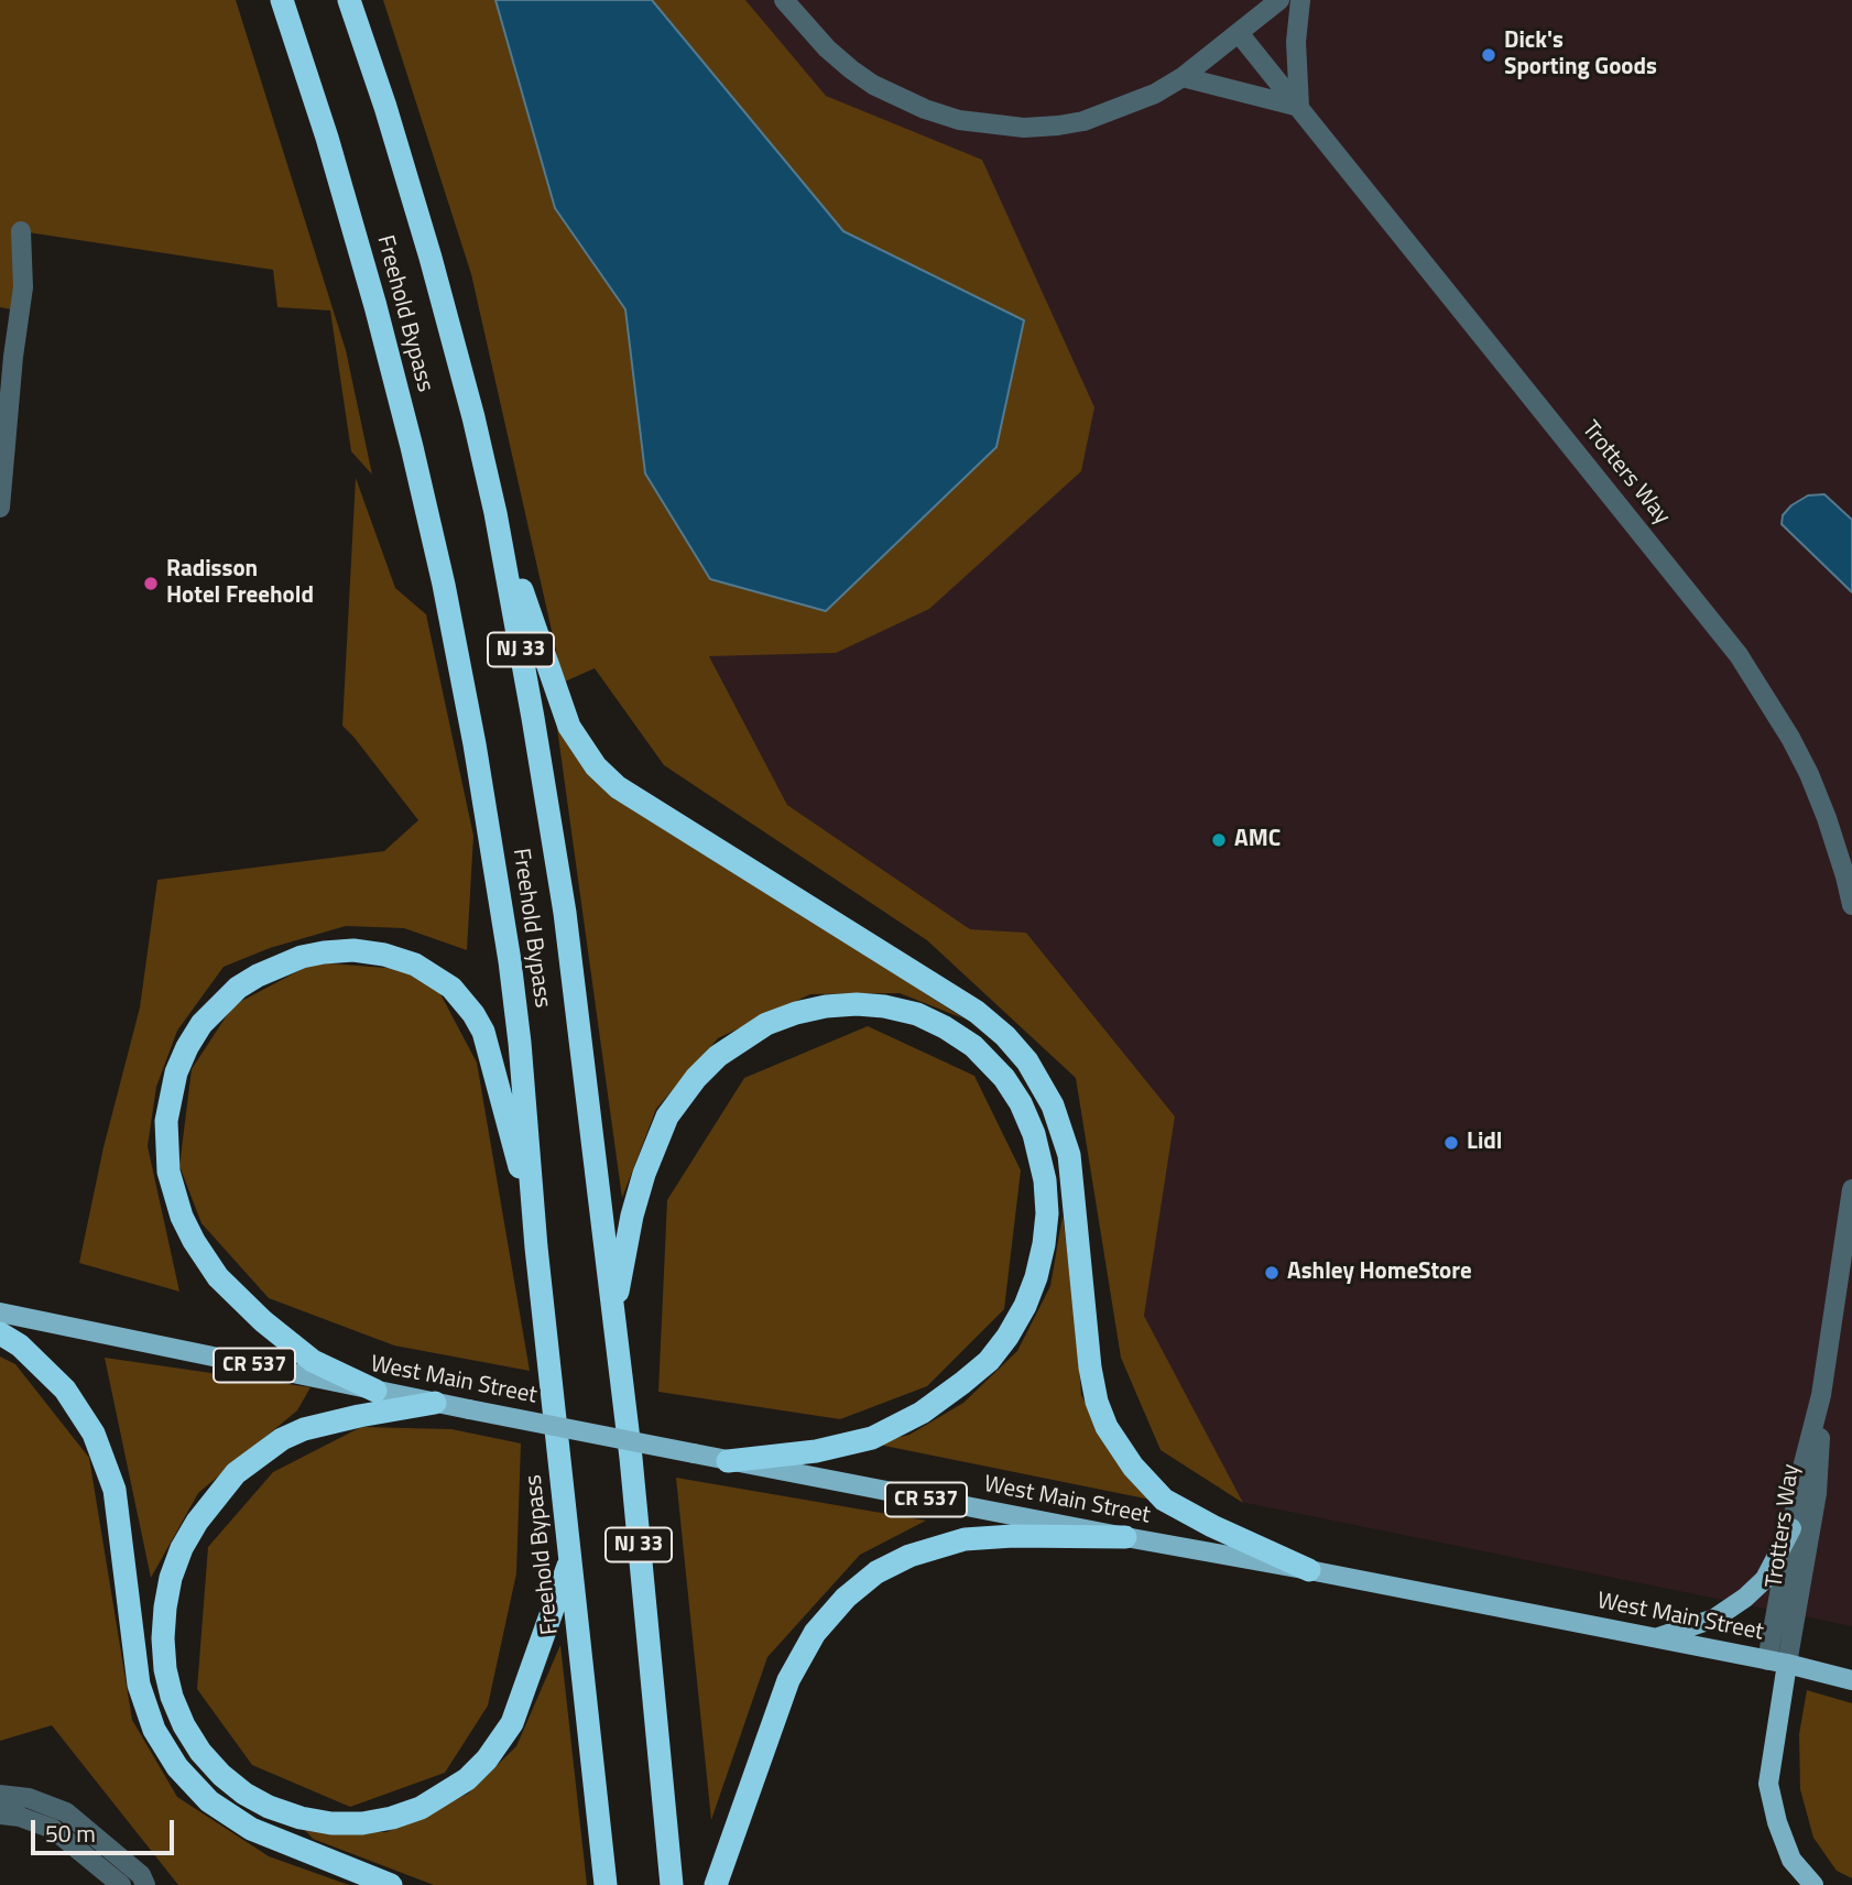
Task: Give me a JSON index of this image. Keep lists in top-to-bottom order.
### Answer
{
  "streets": {
    "highway": ["Freehold Bypass", "NJ 33"],
    "main road": ["CR 537", "West Main Street"],
    "street": ["Trotters Way"]
  },
  "crossings": [
    ["Trotters Way", "West Main Street"]
  ],
  "places": [
    "Dick's Sporting Goods",
    "Radisson Hotel Freehold",
    "AMC",
    "Lidl",
    "Ashley HomeStore"
  ],
  "scale_bar": "50 m"
}
